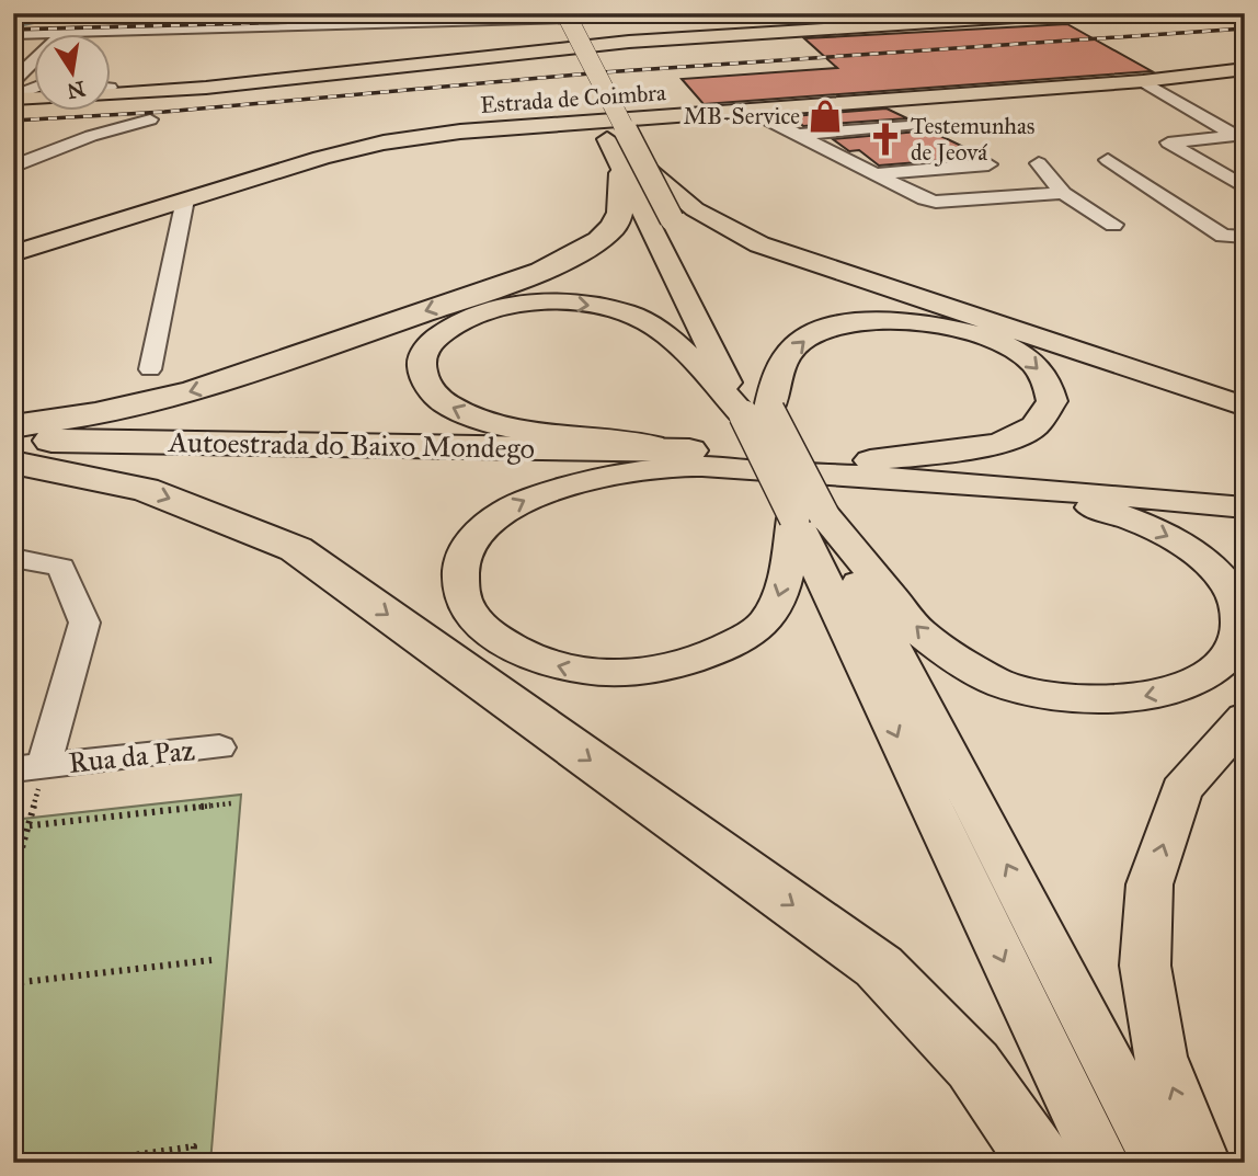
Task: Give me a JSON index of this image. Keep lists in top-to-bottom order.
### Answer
{
  "streets": {
    "highway": ["Autoestrada do Baixo Mondego"],
    "main road": ["Estrada de Coimbra"],
    "street": ["Rua da Paz"]
  },
  "places": {
    "shop": ["MB-Service"],
    "church": ["Testemunhas de Jeová"]
  },
  "north": "bottom"
}
